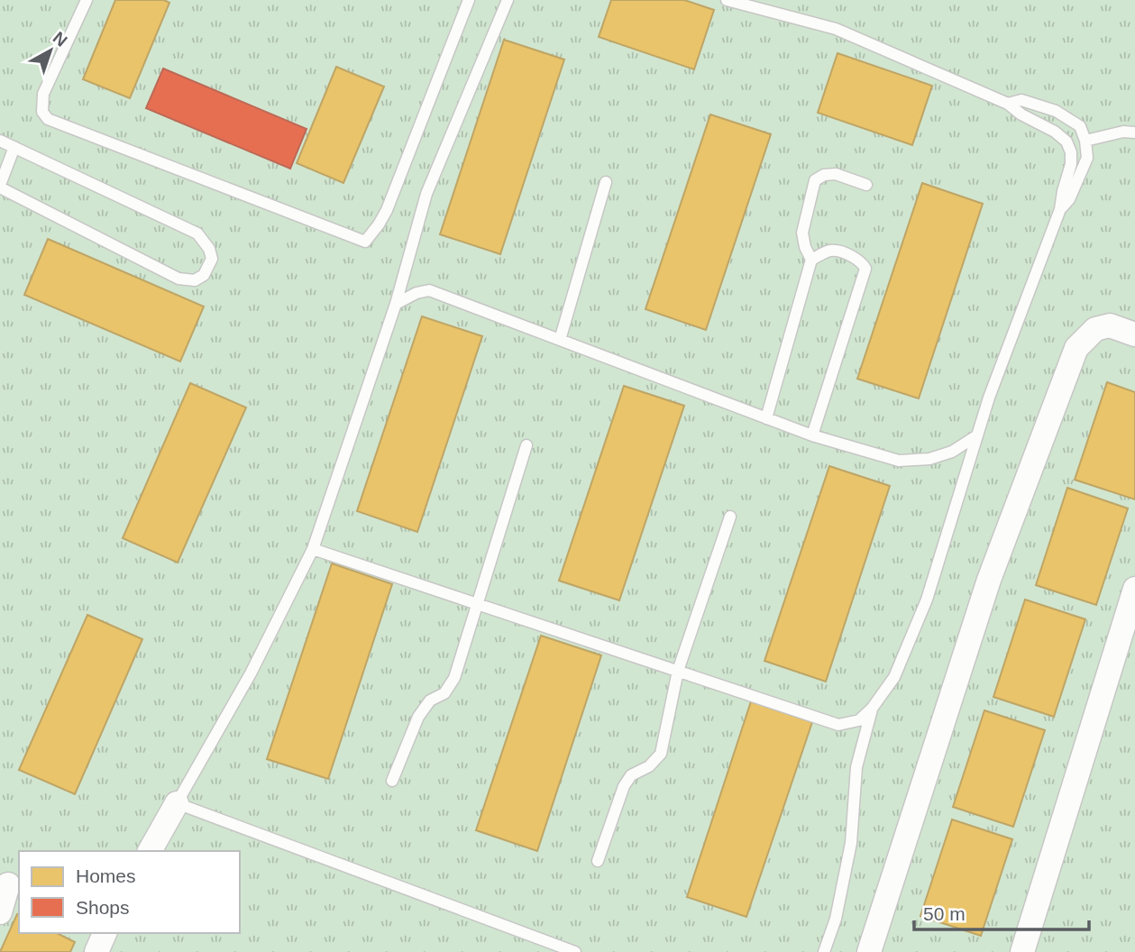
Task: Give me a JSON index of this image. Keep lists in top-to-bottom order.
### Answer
{
  "legend": ["Homes", "Shops"],
  "scale_bar": "50 m",
  "north": "top right"
}
